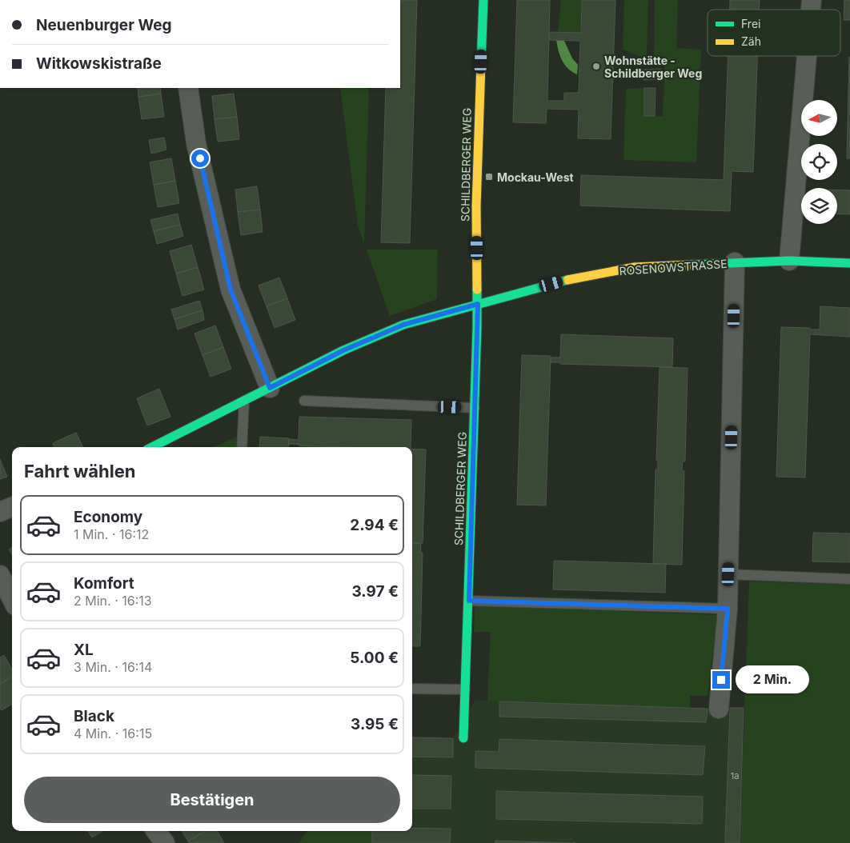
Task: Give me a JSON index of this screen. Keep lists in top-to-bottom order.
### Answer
{
  "streets": {
    "street": ["SCHILDBERGER WEG", "ROSENOWSTRASSE"]
  },
  "crossings": [
    ["SCHILDBERGER WEG", "ROSENOWSTRASSE"]
  ],
  "places": {
    "other": ["Wohnstätte - Schildberger Weg"],
    "transit": ["Mockau-West"]
  },
  "house_numbers": ["1a"],
  "legend": ["Frei", "Zäh"],
  "north": "left",
  "page": {
    "banner": ["Neuenburger Weg", "Witkowskistraße"],
    "heading": "Fahrt wählen",
    "list": [
      {
        "name": "Economy",
        "note": "1 Min. · 16:12",
        "value": "2.94 €"
      },
      {
        "name": "Komfort",
        "note": "2 Min. · 16:13",
        "value": "3.97 €"
      },
      {
        "name": "XL",
        "note": "3 Min. · 16:14",
        "value": "5.00 €"
      },
      {
        "name": "Black",
        "note": "4 Min. · 16:15",
        "value": "3.95 €"
      }
    ],
    "bubble": "2 Min.",
    "buttons": "Bestätigen"
  }
}
